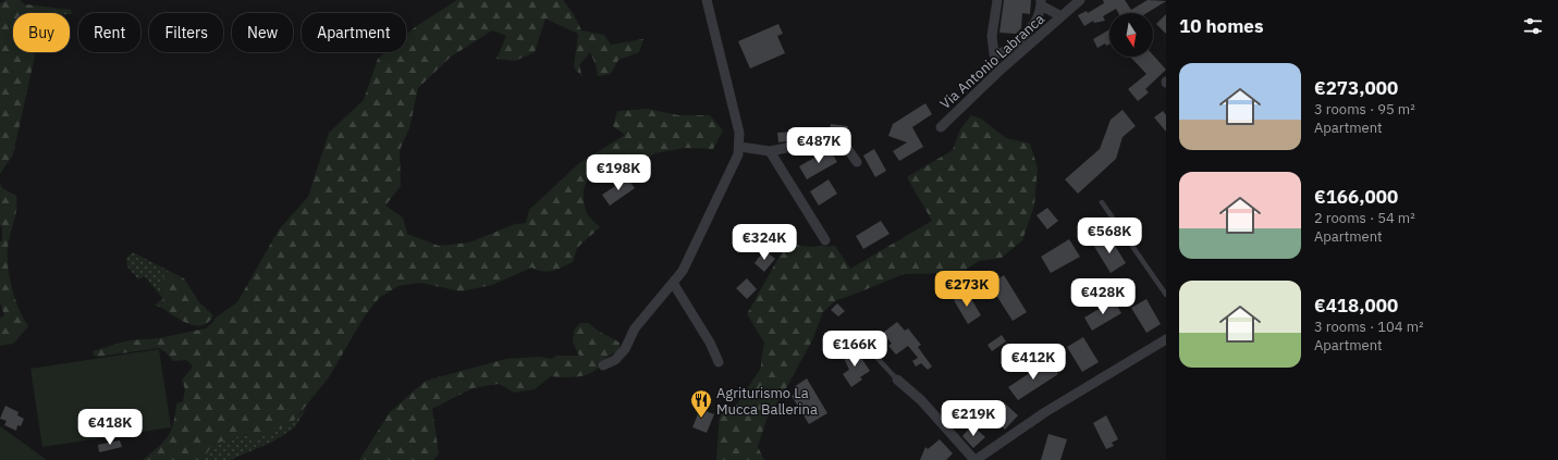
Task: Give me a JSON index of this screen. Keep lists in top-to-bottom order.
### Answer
{
  "streets": {
    "street": ["Via Antonio Labranca"]
  },
  "places": {
    "restaurant": ["Agriturismo La Mucca Ballerina"]
  },
  "north": "bottom",
  "page": {
    "heading": "10 homes",
    "chip": [
      "Buy",
      "Rent",
      "Filters",
      "New",
      "Apartment"
    ],
    "list": [
      {
        "name": "€273,000",
        "note": "3 rooms · 95 m² · Apartment"
      },
      {
        "name": "€166,000",
        "note": "2 rooms · 54 m² · Apartment"
      },
      {
        "name": "€418,000",
        "note": "3 rooms · 104 m² · Apartment"
      }
    ],
    "price": [
      "€487K",
      "€198K",
      "€568K",
      "€324K",
      "€273K",
      "€428K",
      "€166K",
      "€412K",
      "€219K",
      "€418K"
    ]
  }
}
